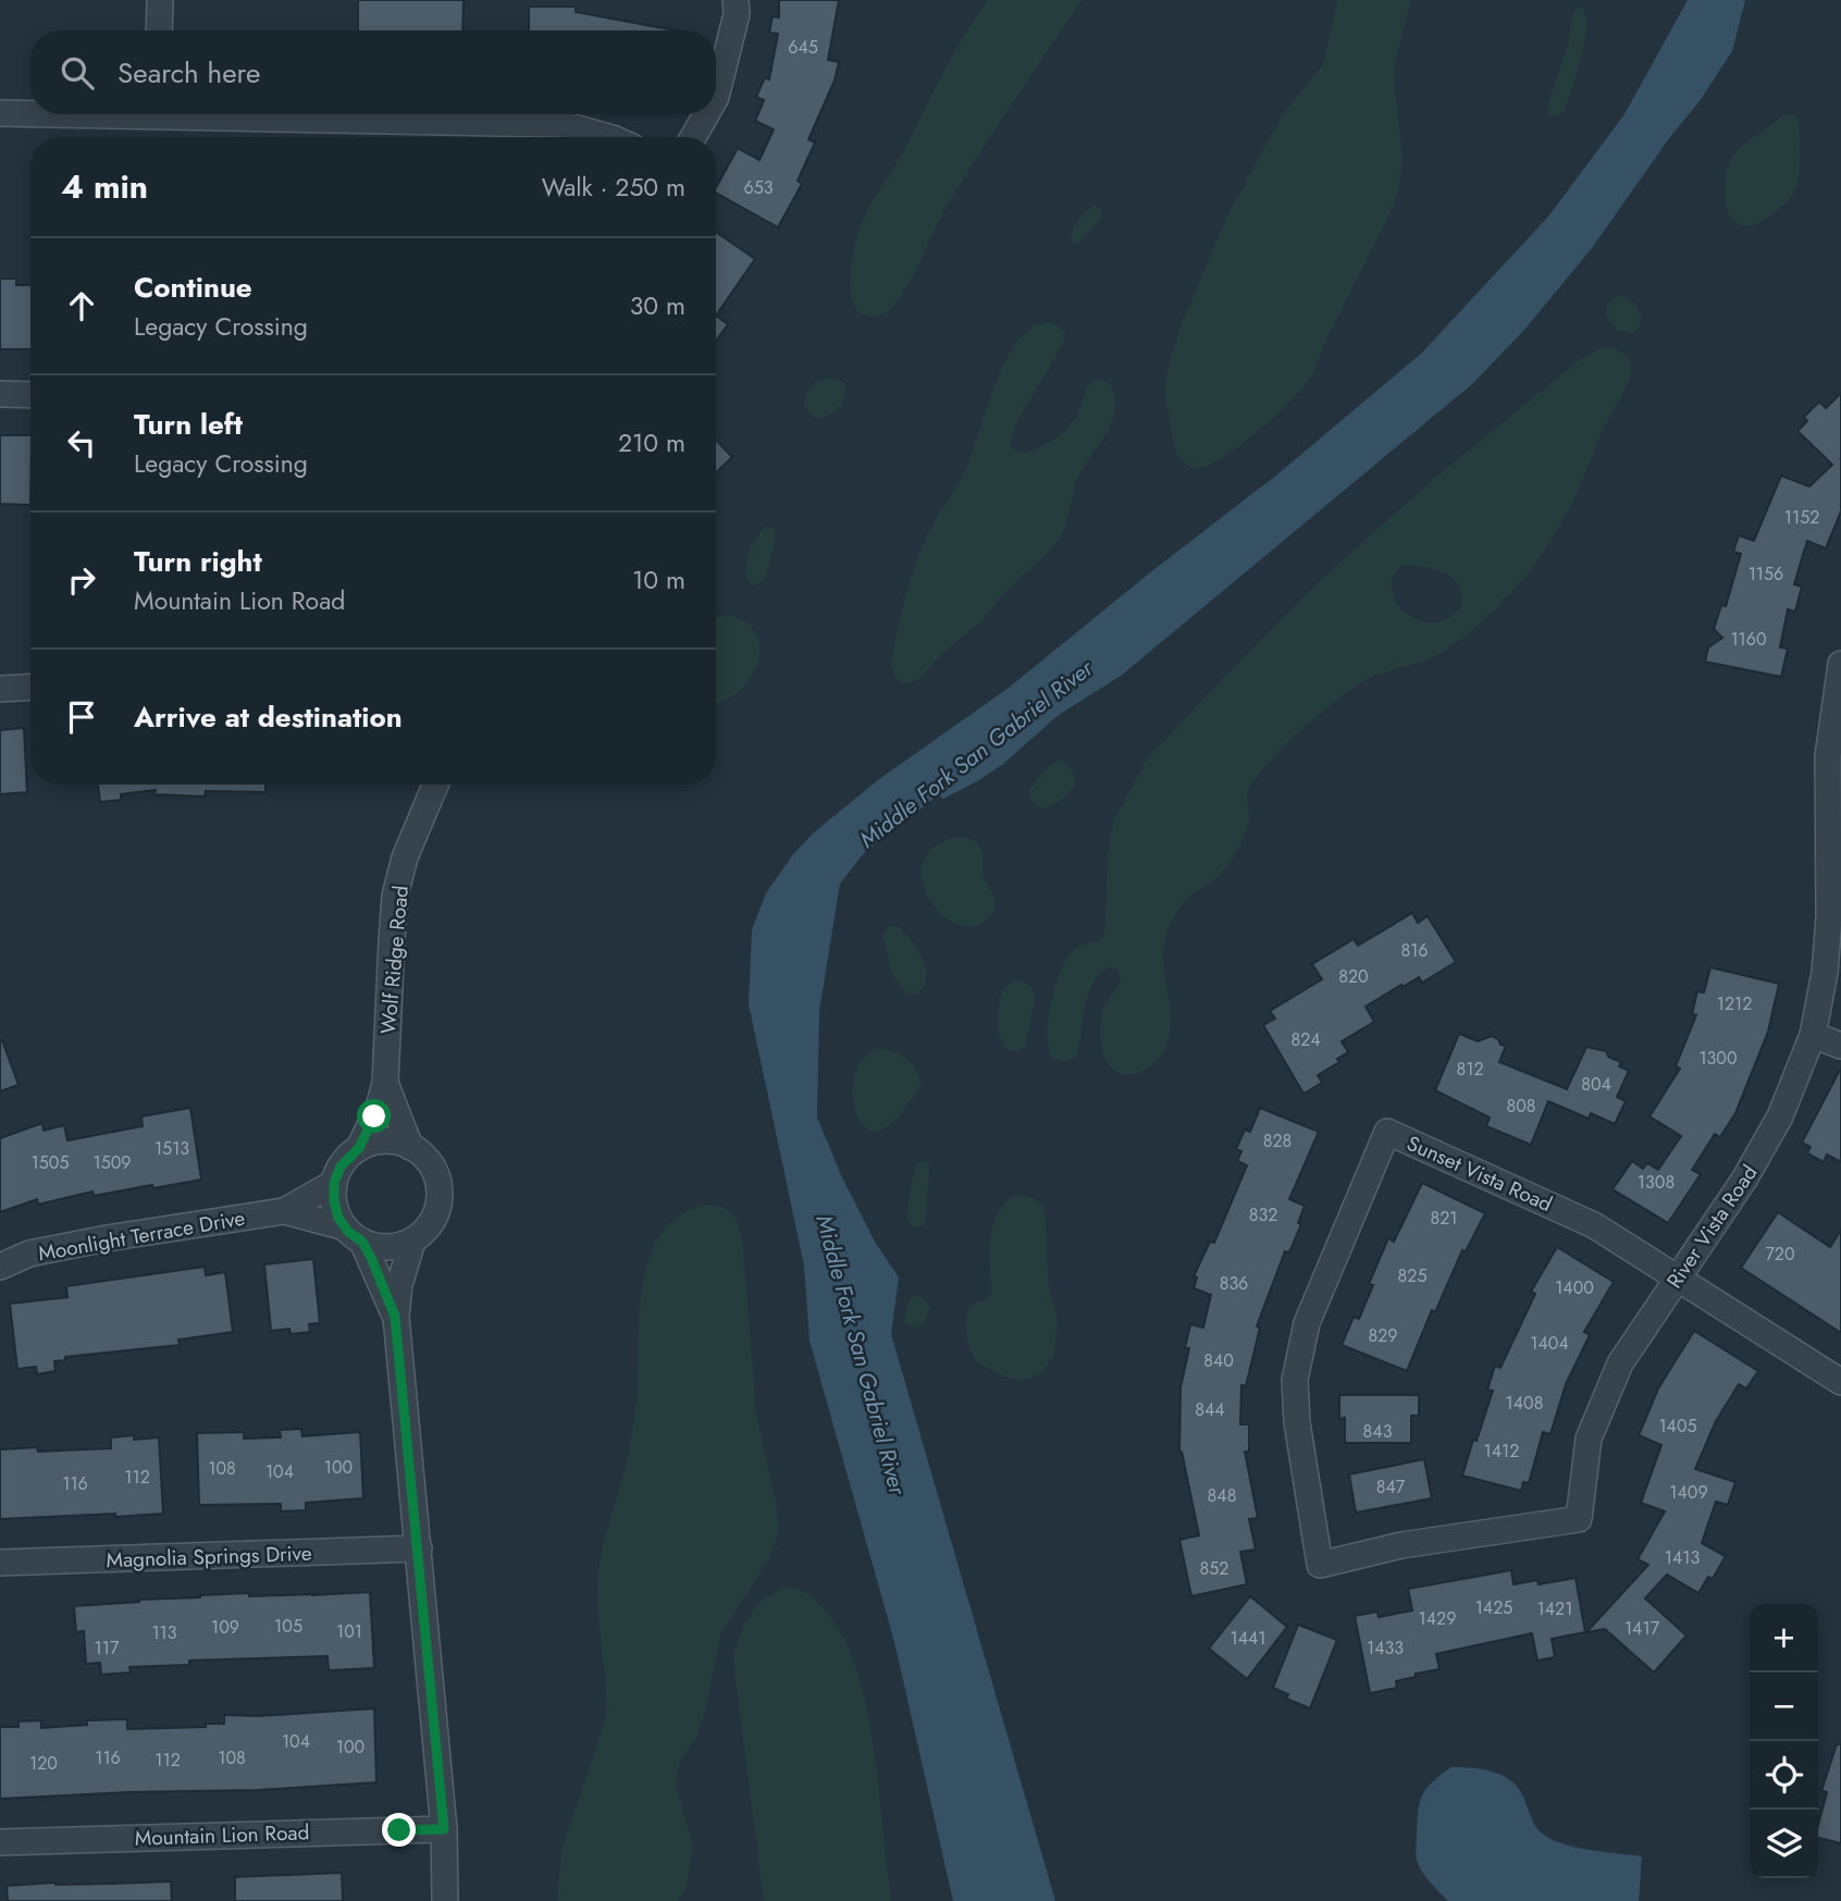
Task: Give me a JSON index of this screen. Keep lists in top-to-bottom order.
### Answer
{
  "streets": {
    "street": [
      "Wolf Ridge Road",
      "Sunset Vista Road",
      "River Vista Road",
      "Moonlight Terrace Drive",
      "Magnolia Springs Drive",
      "Mountain Lion Road"
    ]
  },
  "crossings": [
    ["Wolf Ridge Road", "Moonlight Terrace Drive"],
    ["Sunset Vista Road", "River Vista Road"]
  ],
  "water": ["Middle Fork San Gabriel River"],
  "house_numbers": [
    "645",
    "653",
    "1152",
    "1156",
    "1160",
    "816",
    "820",
    "1212",
    "824",
    "1300",
    "812",
    "804",
    "808",
    "828",
    "1513",
    "1505",
    "1509",
    "1308",
    "832",
    "821",
    "720",
    "825",
    "836",
    "1400",
    "829",
    "1404",
    "840",
    "1408",
    "844",
    "1405",
    "843",
    "1412",
    "100",
    "108",
    "104",
    "112",
    "116",
    "847",
    "1409",
    "848",
    "1413",
    "852",
    "1425",
    "1421",
    "1429",
    "105",
    "109",
    "1417",
    "101",
    "113",
    "1441",
    "117",
    "1433",
    "104",
    "100",
    "116",
    "108",
    "112",
    "120"
  ],
  "page": {
    "search": "Search here",
    "heading": ["4 min", "Walk · 250 m"],
    "list": [
      ["Continue", "Legacy Crossing", "30 m"],
      ["Turn left", "Legacy Crossing", "210 m"],
      ["Turn right", "Mountain Lion Road", "10 m"],
      "Arrive at destination"
    ],
    "map_buttons": ["+", "−"]
  }
}
